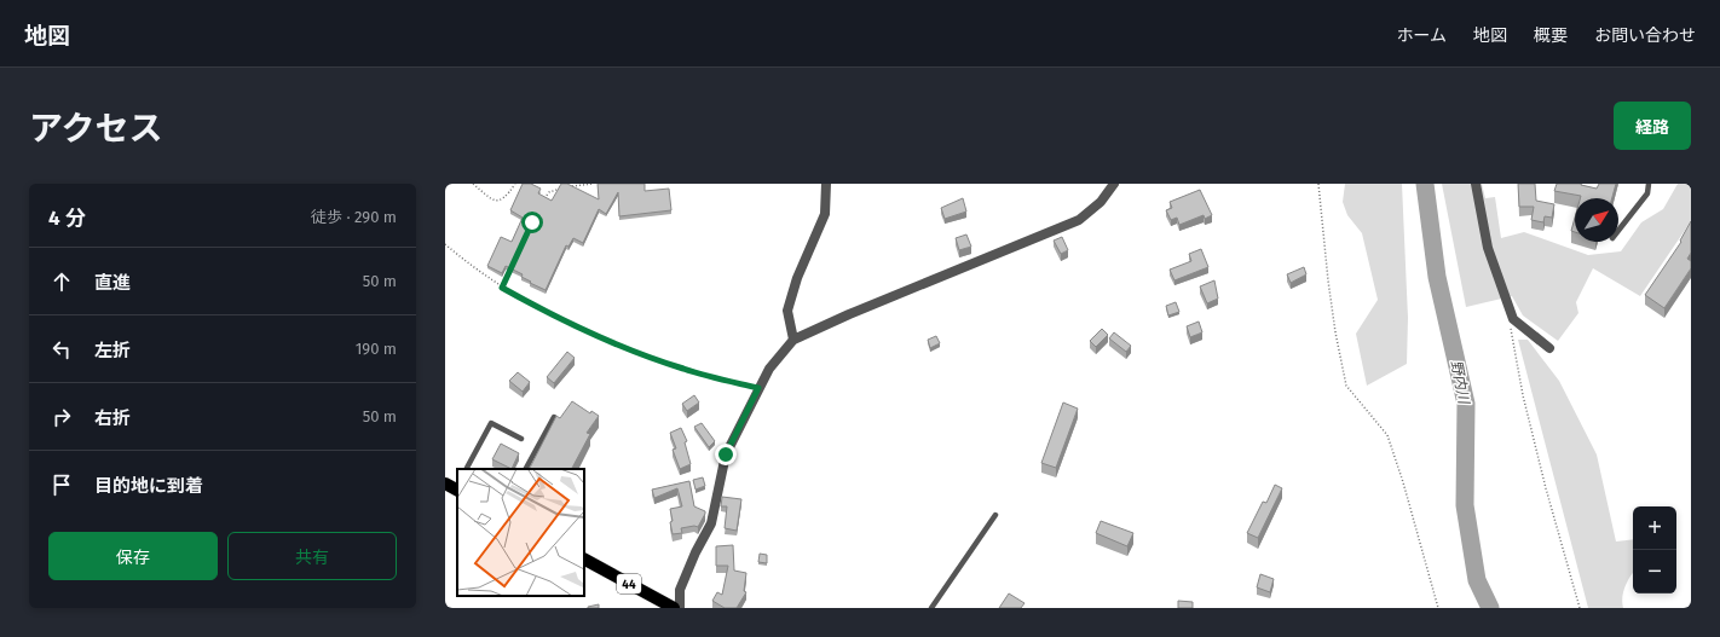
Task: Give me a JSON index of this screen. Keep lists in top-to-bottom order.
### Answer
{
  "streets": {
    "main road": ["44"]
  },
  "water": ["野内川"],
  "north": "top right",
  "page": {
    "header": "地図",
    "nav": [
      "ホーム",
      "地図",
      "概要",
      "お問い合わせ"
    ],
    "title": "アクセス",
    "buttons": [
      "経路",
      ["保存", "共有"]
    ],
    "heading": ["4 分", "徒歩 · 290 m"],
    "list": [
      ["直進", "50 m"],
      ["左折", "190 m"],
      ["右折", "50 m"],
      "目的地に到着"
    ],
    "map_buttons": ["+", "−"]
  }
}
